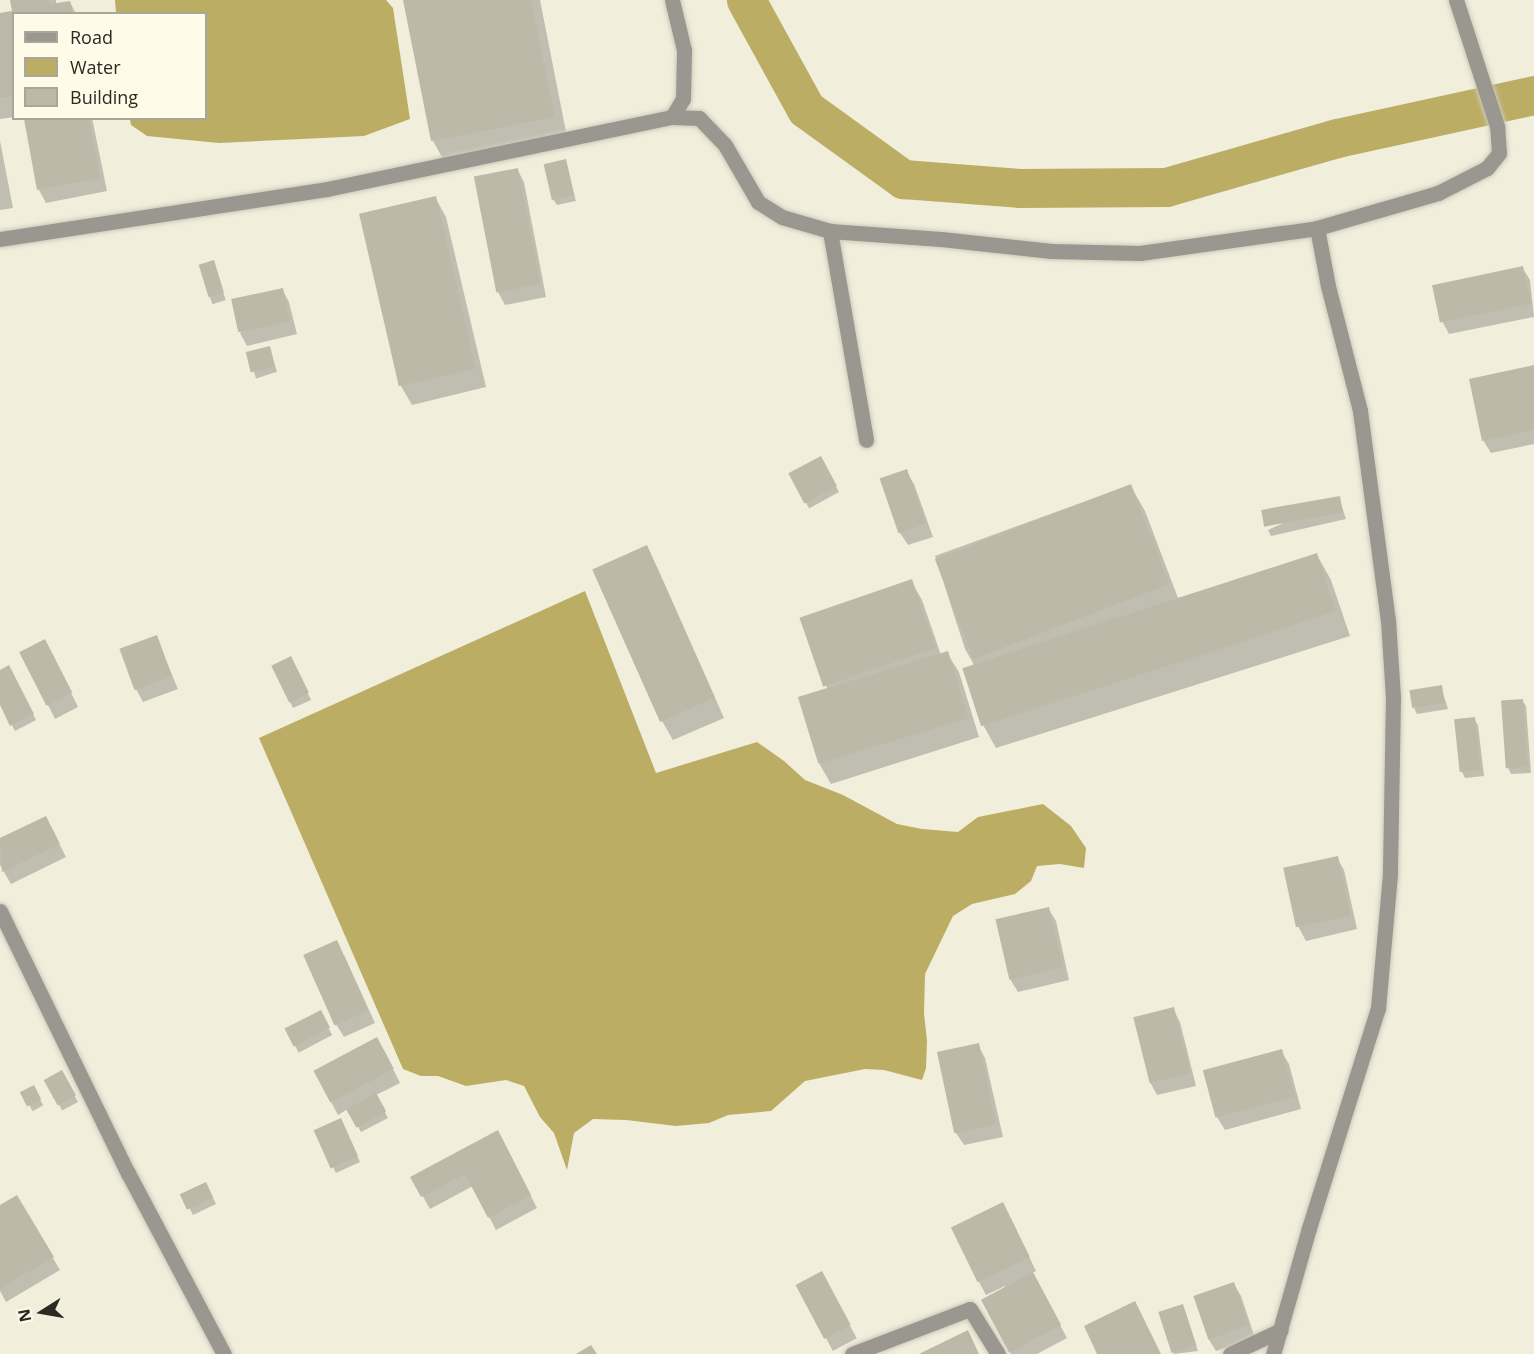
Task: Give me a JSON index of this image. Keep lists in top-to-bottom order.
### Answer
{
  "legend": ["Road", "Water", "Building"],
  "north": "left"
}
